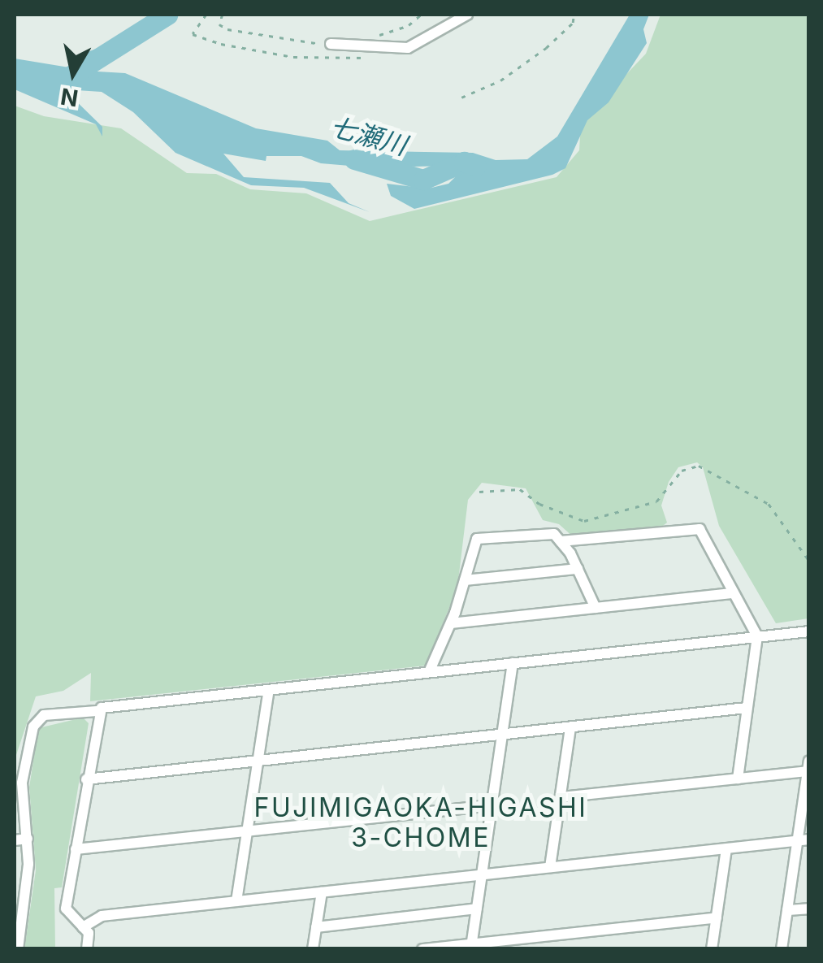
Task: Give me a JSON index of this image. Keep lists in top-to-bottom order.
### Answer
{
  "districts": ["FUJIMIGAOKA-HIGASHI 3-CHOME"],
  "water": ["七瀬川"],
  "north": "bottom"
}
